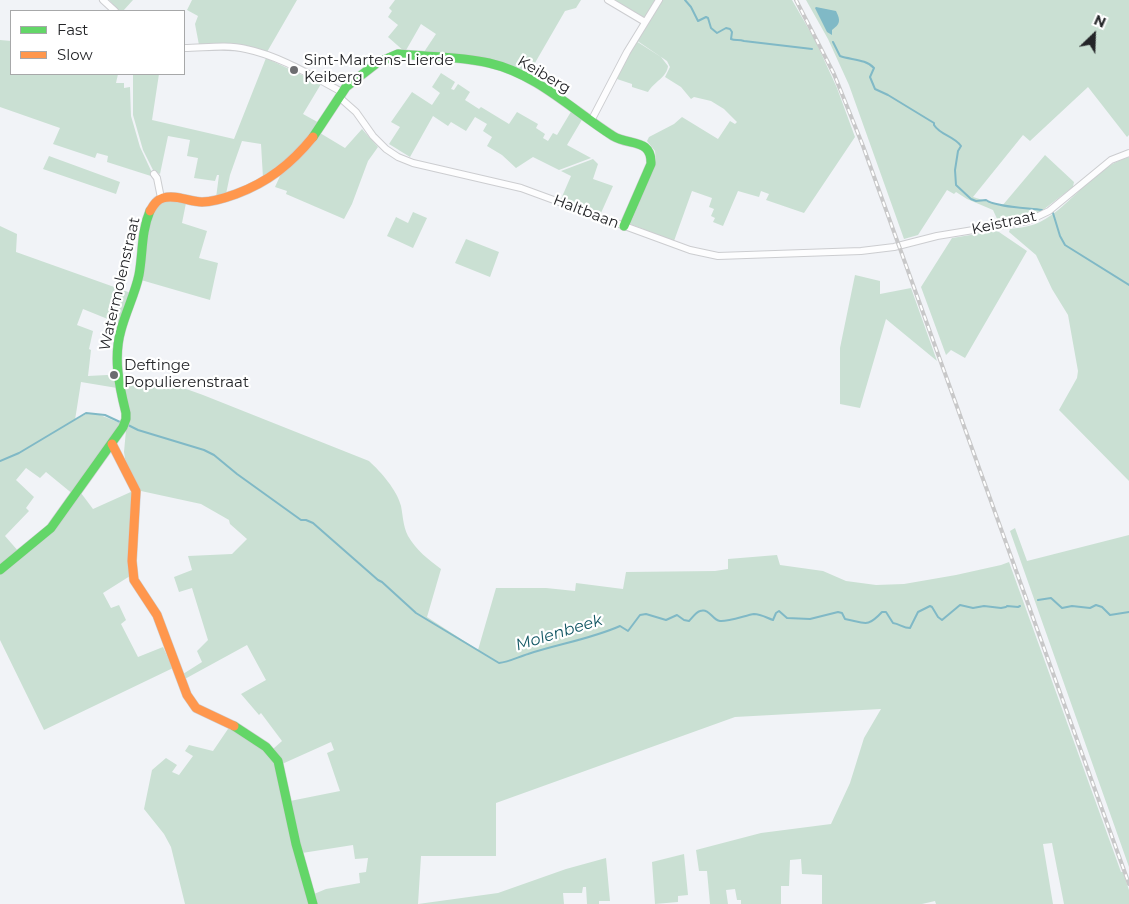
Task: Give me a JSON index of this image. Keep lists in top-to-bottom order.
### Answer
{
  "streets": {
    "street": [
      "Keiberg",
      "Haltbaan",
      "Keistraat",
      "Watermolenstraat"
    ]
  },
  "crossings": [
    ["Keiberg", "Haltbaan"],
    ["Haltbaan", "Keistraat"]
  ],
  "water": ["Molenbeek"],
  "places": ["Sint-Martens-Lierde Keiberg", "Deftinge Populierenstraat"],
  "legend": ["Fast", "Slow"],
  "north": "top right"
}
